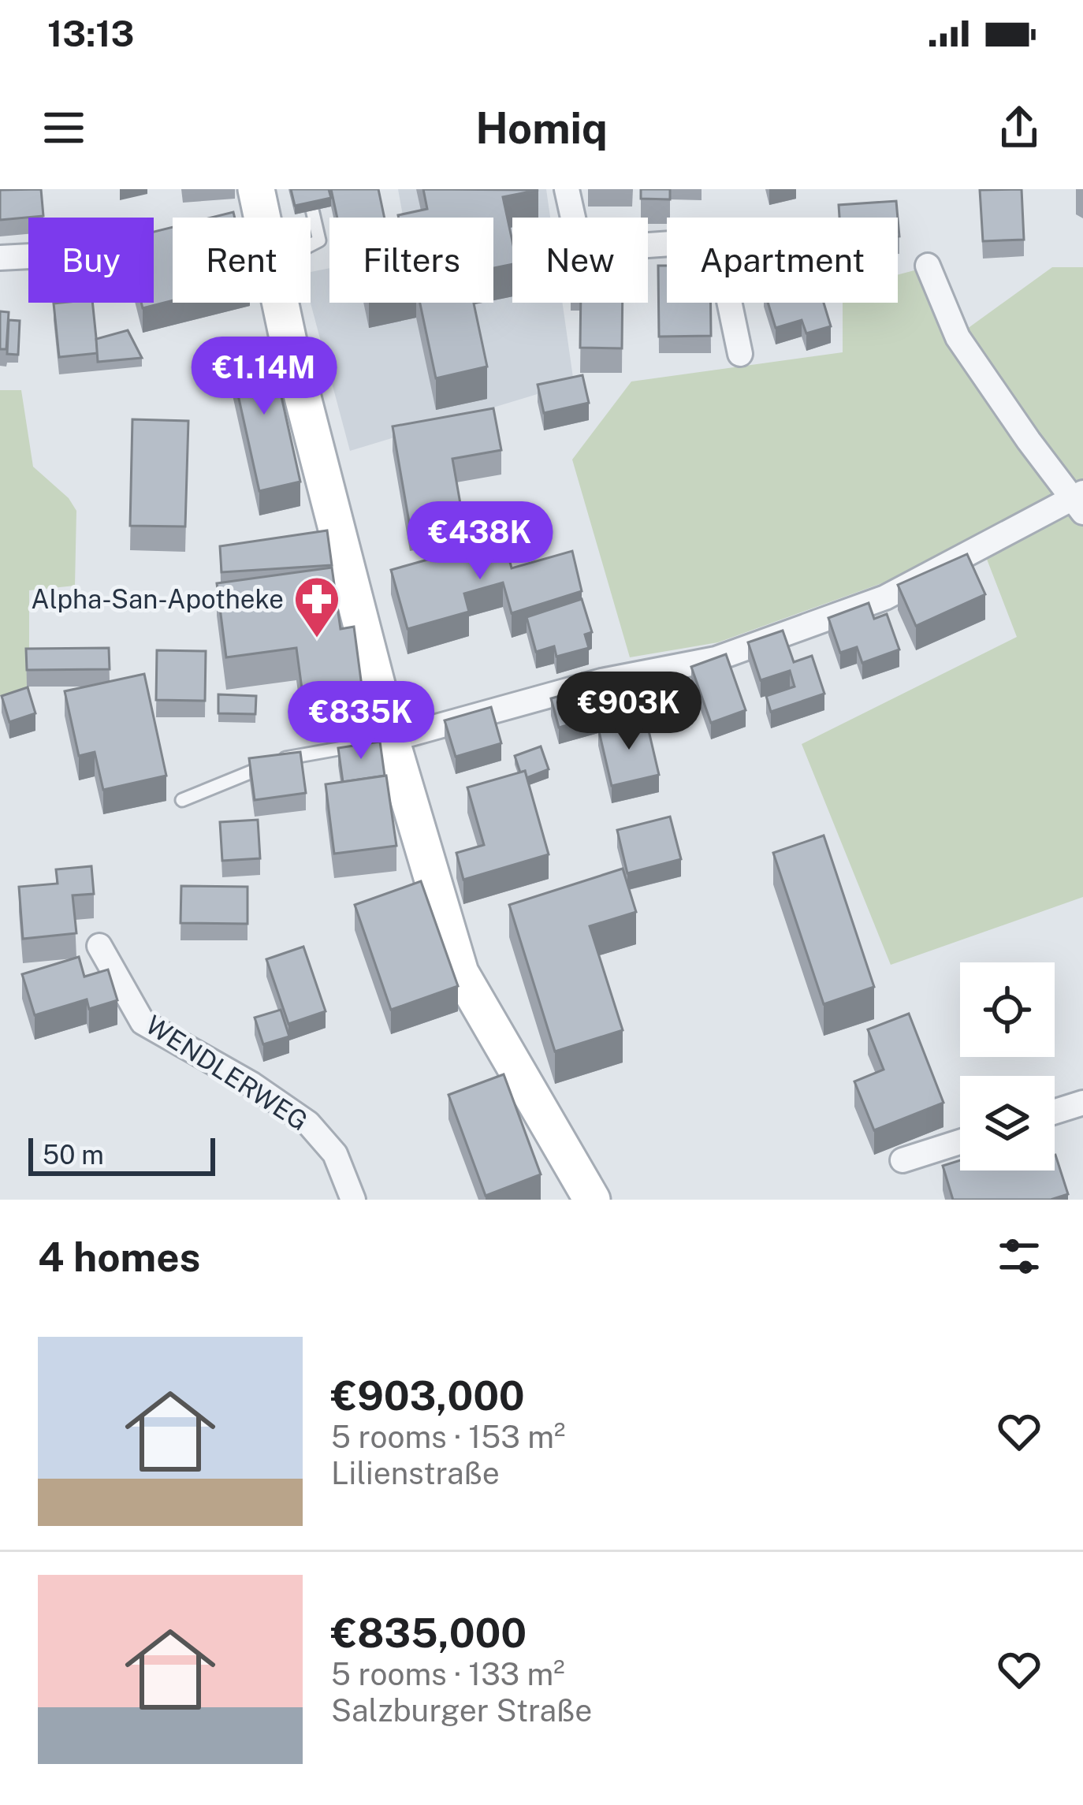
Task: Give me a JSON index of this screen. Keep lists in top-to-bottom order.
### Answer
{
  "streets": {
    "street": ["WENDLERWEG"]
  },
  "places": {
    "pharmacy": ["Alpha-San-Apotheke"]
  },
  "scale_bar": "50 m",
  "page": {
    "status": "13:13",
    "header": "Homiq",
    "chip": [
      "Buy",
      "Rent",
      "Filters",
      "New",
      "Apartment"
    ],
    "price": [
      "€1.14M",
      "€438K",
      "€903K",
      "€835K"
    ],
    "scale": "50 m",
    "heading": "4 homes",
    "list": [
      {
        "name": "€903,000",
        "note": "5 rooms · 153 m² · Lilienstraße"
      },
      {
        "name": "€835,000",
        "note": "5 rooms · 133 m² · Salzburger Straße"
      }
    ]
  }
}
